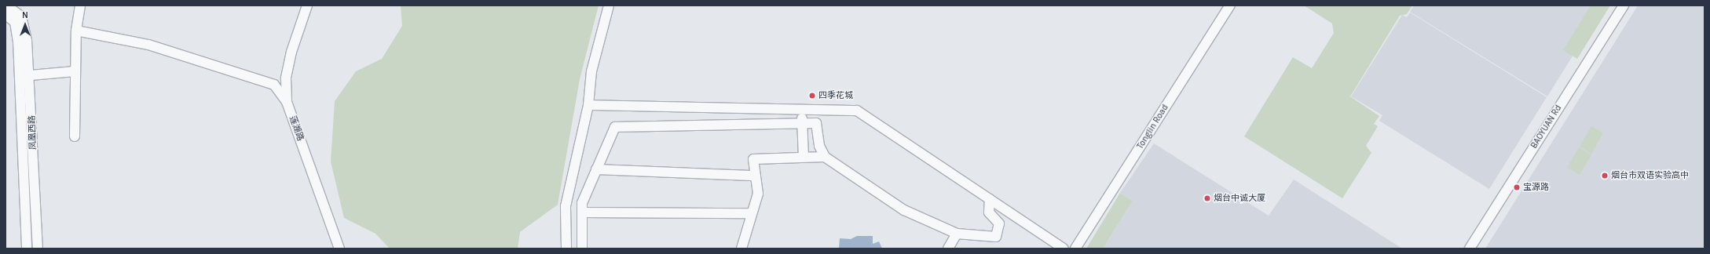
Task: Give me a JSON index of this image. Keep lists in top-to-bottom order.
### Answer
{
  "streets": {
    "street": [
      "Tonglin Road",
      "BAOYUAN Rd",
      "莲湖路",
      "凤凰西路"
    ]
  },
  "places": [
    "四季花城",
    "烟台市双语实验高中",
    "宝源路",
    "烟台中诚大厦"
  ],
  "north": "top"
}
